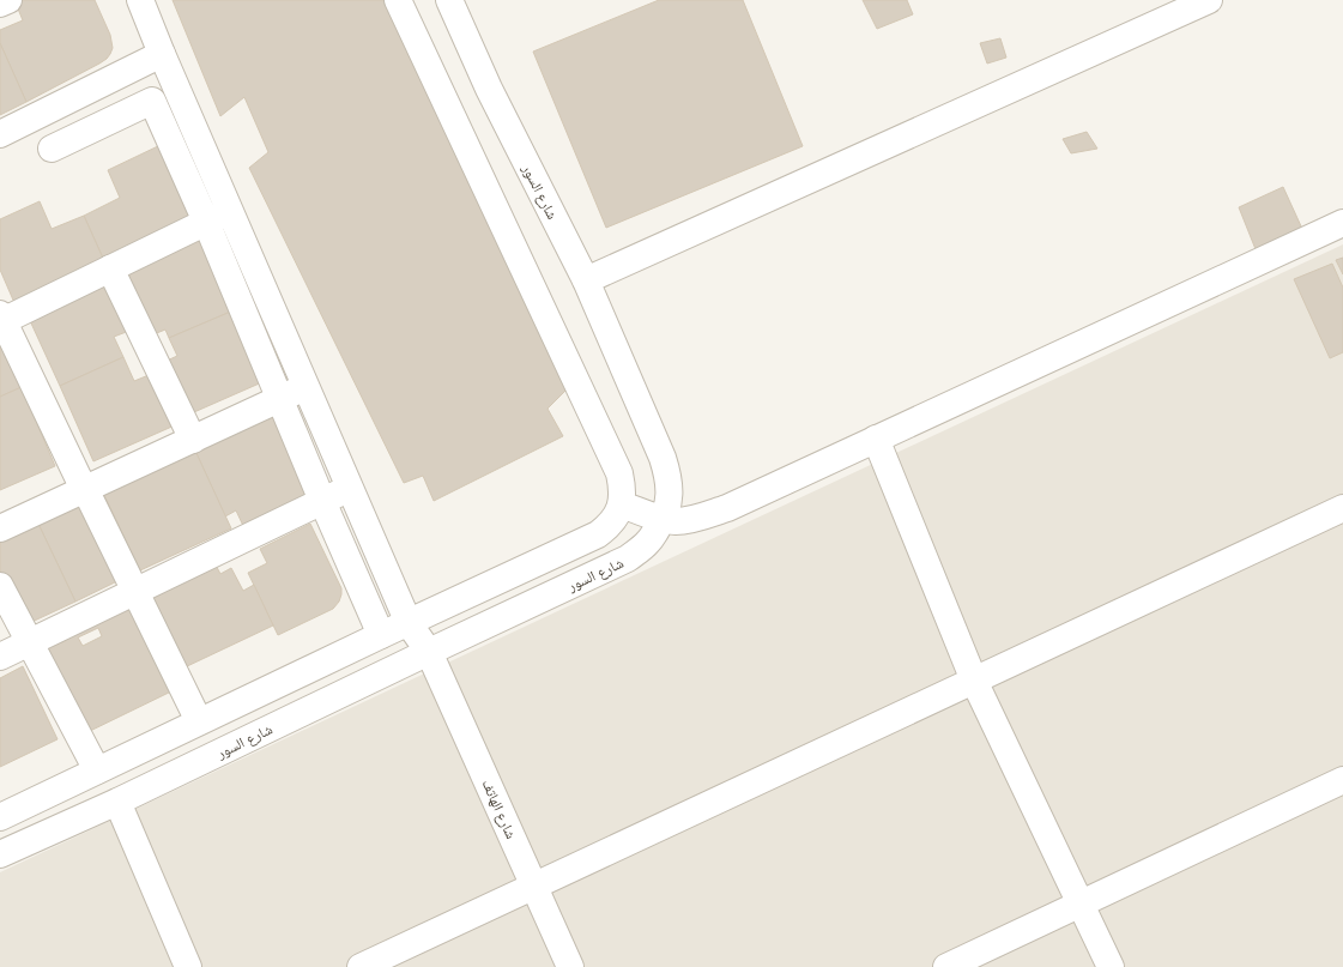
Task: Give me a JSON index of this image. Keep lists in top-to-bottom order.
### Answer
{
  "streets": {
    "street": ["شارع السور", "شارع الهاتف"]
  },
  "crossings": [
    ["شارع السور", "شارع الهاتف"]
  ]
}
